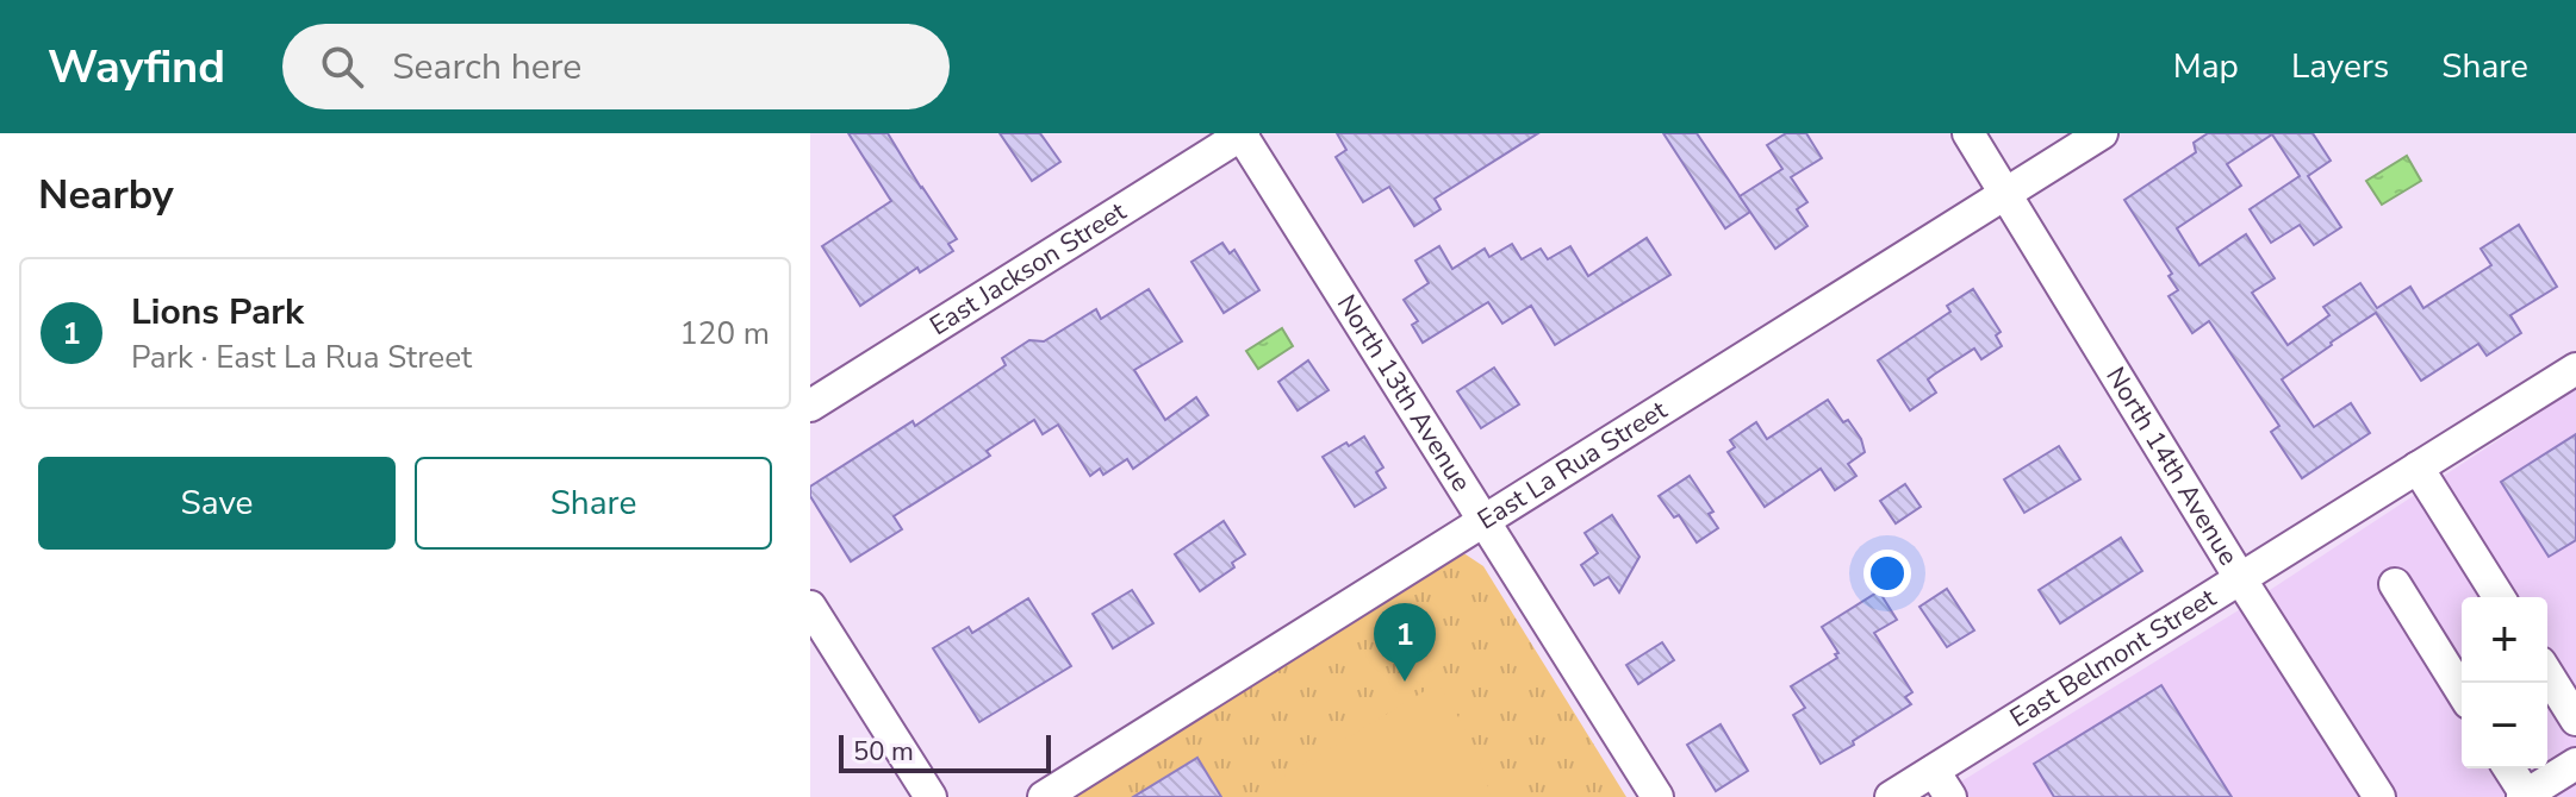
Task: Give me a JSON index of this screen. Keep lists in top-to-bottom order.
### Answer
{
  "streets": {
    "street": [
      "East Jackson Street",
      "North 13th Avenue",
      "East La Rua Street",
      "North 14th Avenue",
      "East Belmont Street"
    ]
  },
  "crossings": [
    ["East Jackson Street", "North 13th Avenue"],
    ["North 13th Avenue", "East La Rua Street"],
    ["East La Rua Street", "North 14th Avenue"],
    ["North 14th Avenue", "East Belmont Street"]
  ],
  "scale_bar": "50 m",
  "page": {
    "header": "Wayfind",
    "search": "Search here",
    "nav": ["Map", "Layers", "Share"],
    "heading": "Nearby",
    "list": [
      {
        "mark": "1",
        "name": "Lions Park",
        "note": "Park · East La Rua Street",
        "value": "120 m"
      }
    ],
    "buttons": ["Save", "Share"],
    "map_buttons": ["+", "−"],
    "pins": "1",
    "scale": "50 m"
  }
}
